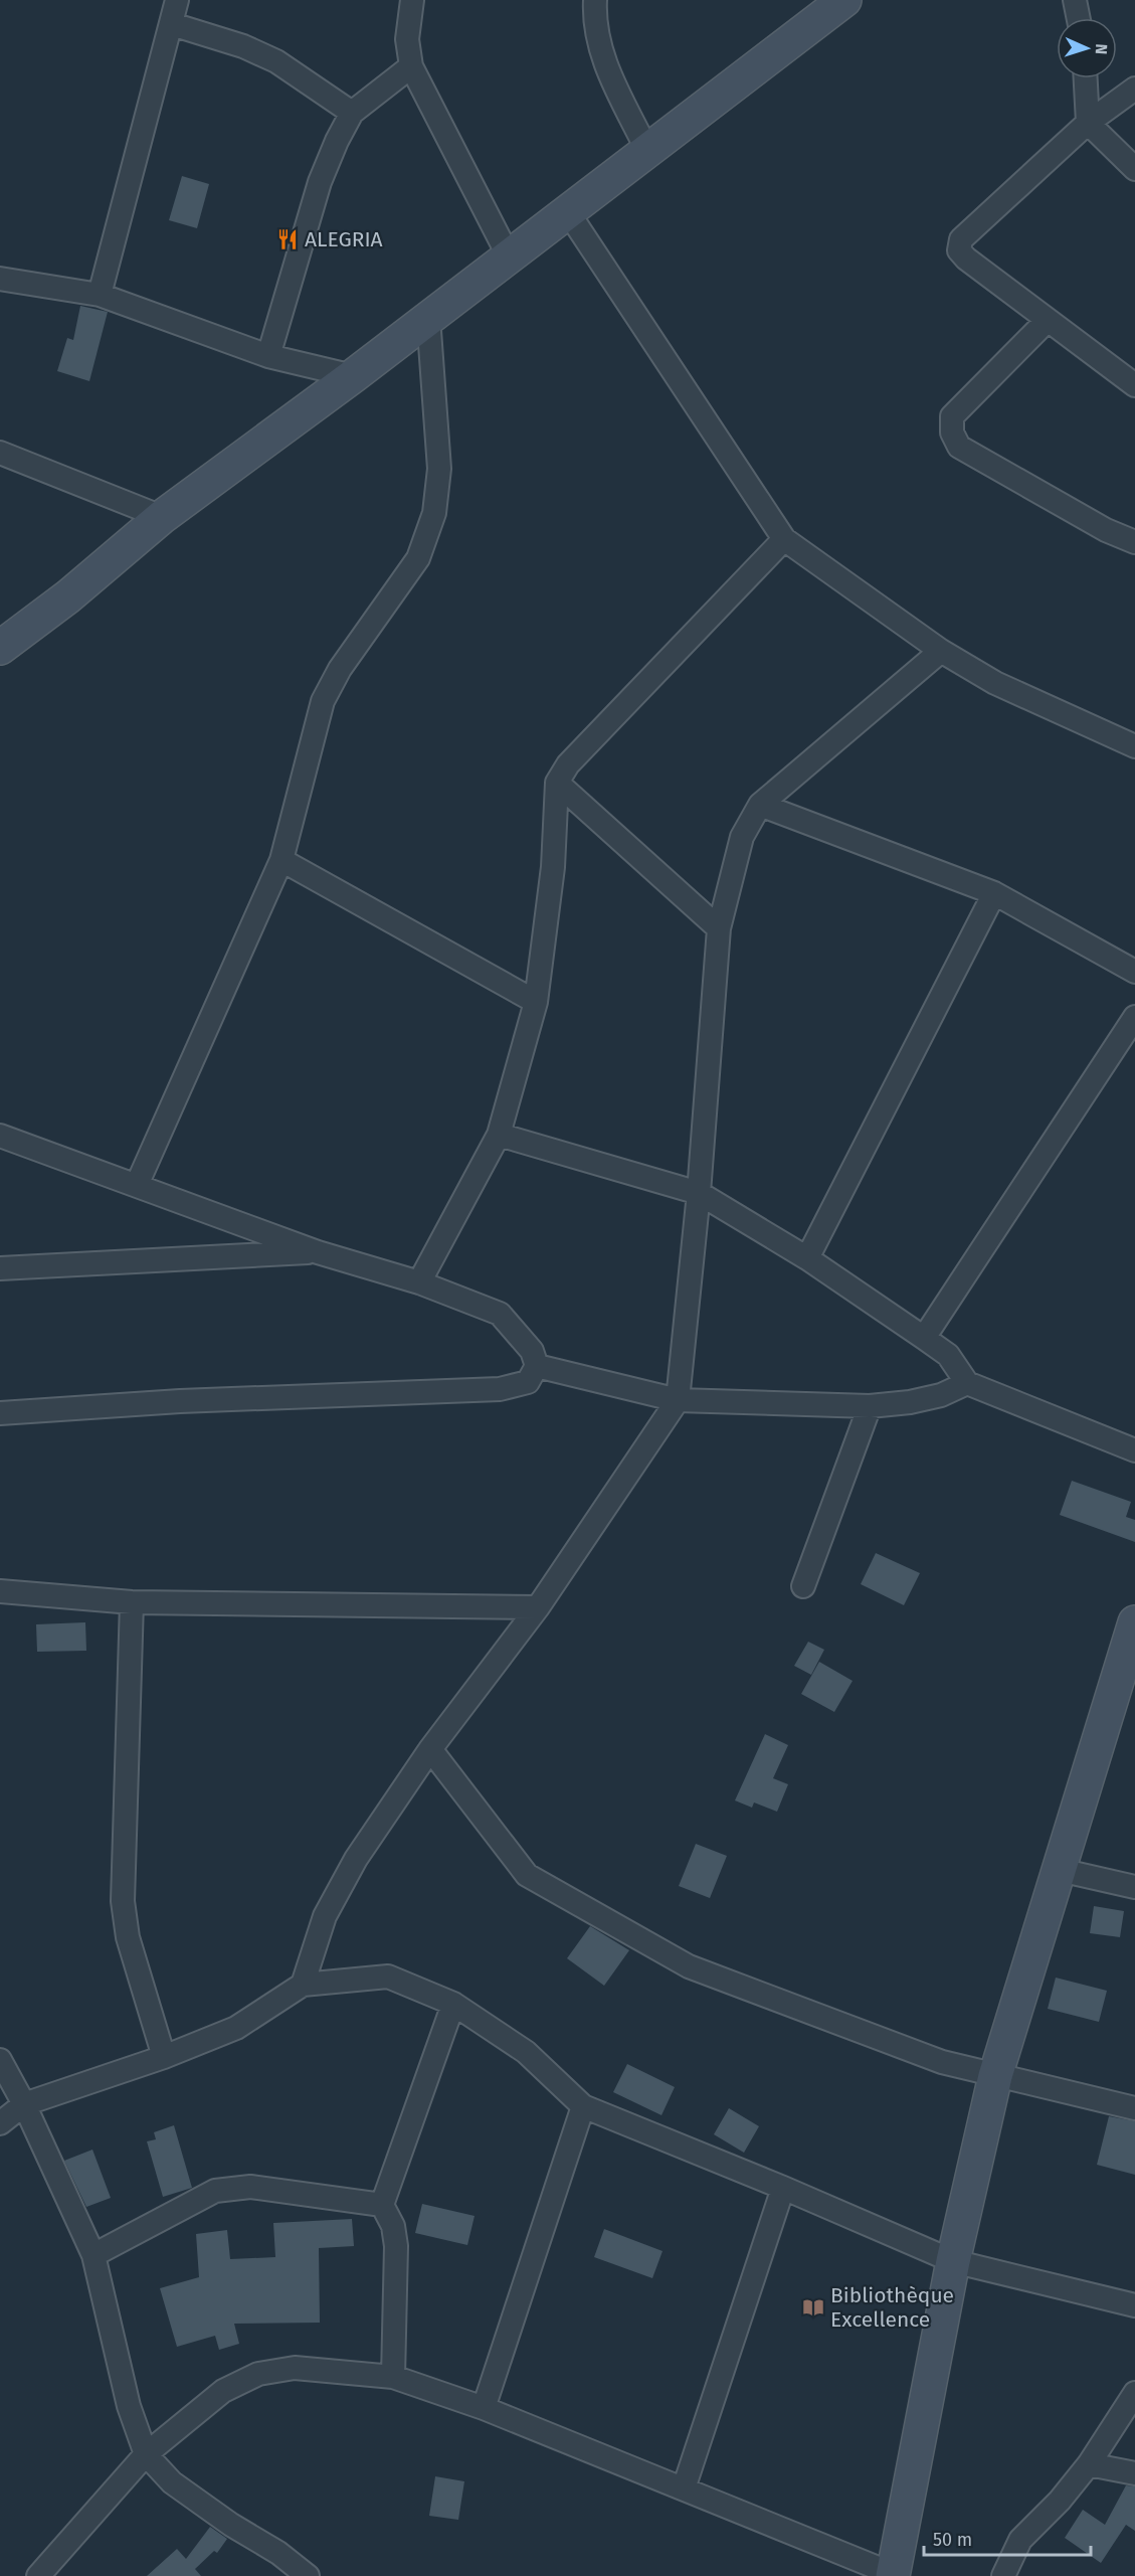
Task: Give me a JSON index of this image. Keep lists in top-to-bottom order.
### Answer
{
  "places": {
    "restaurant": ["ALEGRIA"],
    "library": ["Bibliothèque Excellence"]
  },
  "scale_bar": "50 m",
  "north": "right"
}
